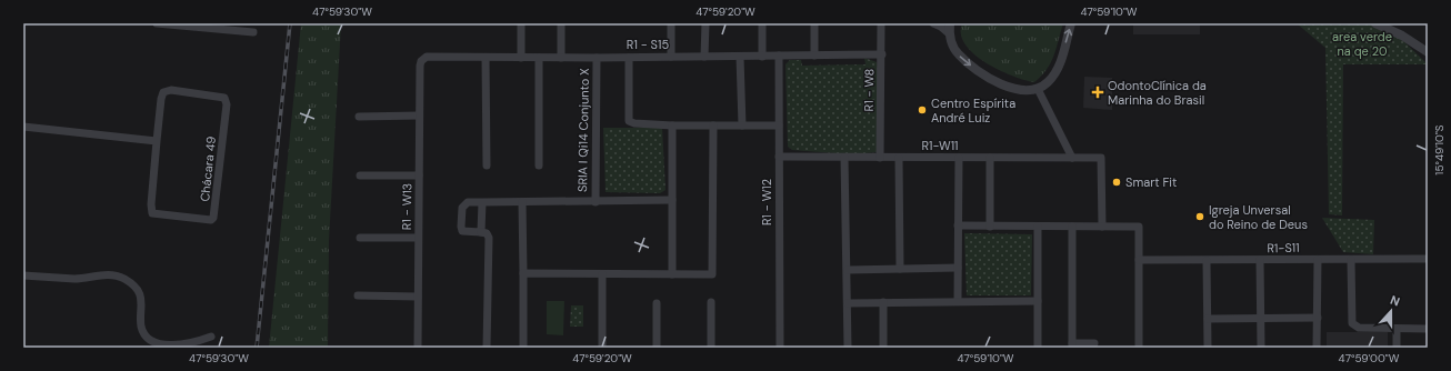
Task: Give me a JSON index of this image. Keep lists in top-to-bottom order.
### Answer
{
  "streets": {
    "street": [
      "R1 - S15",
      "R1 - W8",
      "SRIA I Qi14 Conjunto X",
      "R1-W11",
      "Chácara 49",
      "R1 - W12",
      "R1 - W13",
      "R1-S11"
    ]
  },
  "crossings": [
    ["R1 - S15", "R1 - W8"],
    ["R1 - S15", "SRIA I Qi14 Conjunto X"],
    ["R1 - S15", "R1 - W12"],
    ["R1 - S15", "R1 - W13"],
    ["R1 - W8", "R1-W11"],
    ["R1-W11", "R1 - W12"]
  ],
  "parks": ["area verde na qe 20"],
  "places": {
    "health": ["OdontoClínica da Marinha do Brasil"],
    "other": ["Centro Espírita André Luiz", "Smart Fit", "Igreja Unversal do Reino de Deus"]
  },
  "north": "top",
  "coordinates": [
    "47°59'30\"W",
    "47°59'20\"W",
    "47°59'10\"W",
    "15°49'10\"S",
    "47°59'00\"W"
  ]
}
